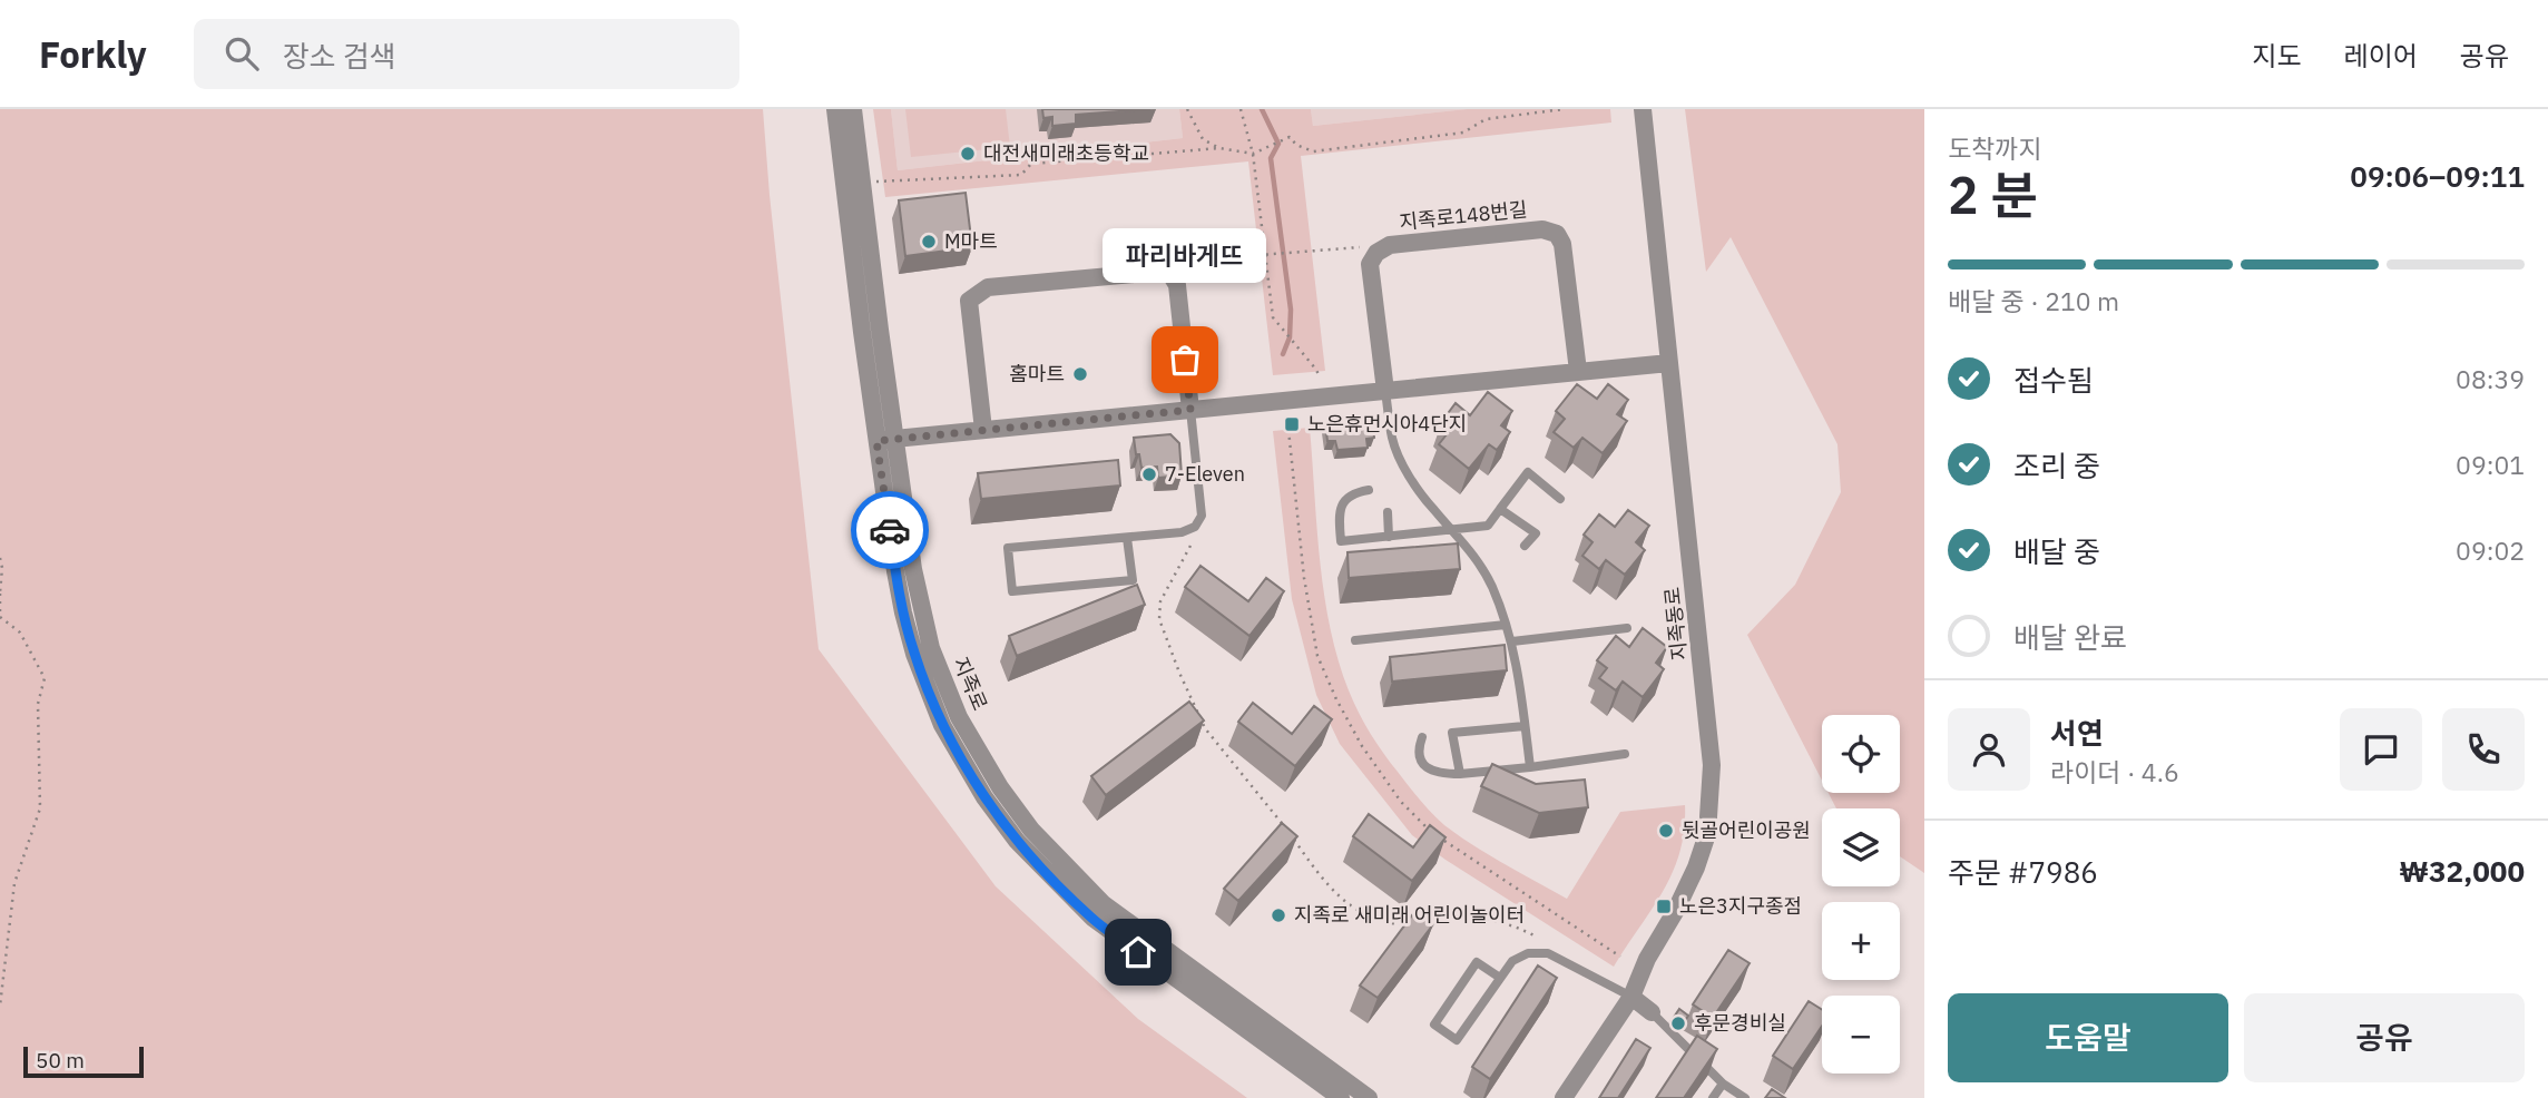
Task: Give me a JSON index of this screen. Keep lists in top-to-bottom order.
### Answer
{
  "streets": {
    "street": ["지족로148번길", "지족동로", "지족로"]
  },
  "places": {
    "other": [
      "대전새미래초등학교",
      "M마트",
      "파리바게뜨",
      "홈마트",
      "7-Eleven",
      "뒷골어린이공원",
      "지족로 새미래 어린이놀이터",
      "후문경비실"
    ],
    "transit": ["노은휴먼시아4단지", "노은3지구종점"]
  },
  "scale_bar": "50 m",
  "page": {
    "header": "Forkly",
    "search": "장소 검색",
    "nav": ["지도", "레이어", "공유"],
    "heading": ["2 분", "도착까지", "09:06–09:11"],
    "panel": [
      "서연",
      "라이더 · 4.6",
      "주문 #7986",
      "₩32,000"
    ],
    "bubble": "파리바게뜨",
    "bar": "배달 중 · 210 m",
    "list": [
      ["접수됨", "08:39"],
      ["조리 중", "09:01"],
      ["배달 중", "09:02"],
      "배달 완료"
    ],
    "map_buttons": ["+", "−"],
    "buttons": ["도움말", "공유"],
    "scale": "50 m"
  }
}
